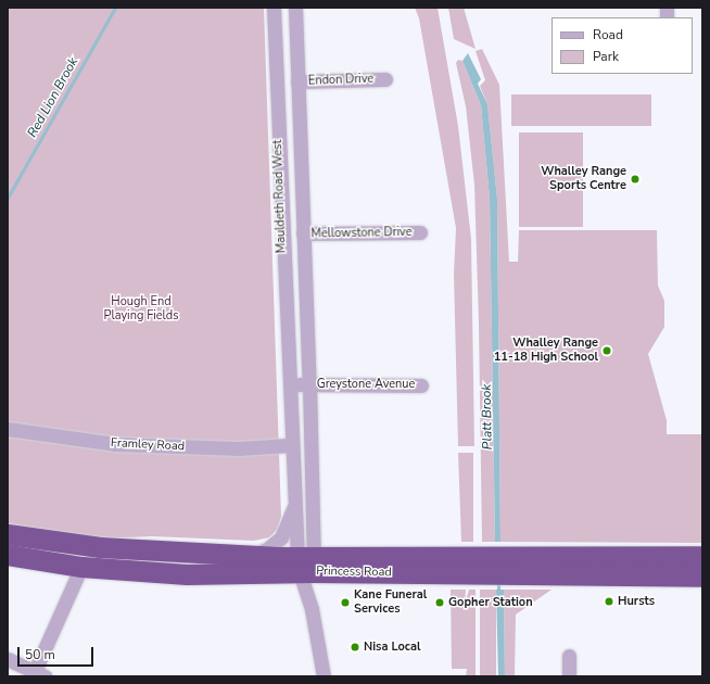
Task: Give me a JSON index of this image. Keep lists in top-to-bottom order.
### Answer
{
  "streets": {
    "highway": ["Princess Road"],
    "street": [
      "Endon Drive",
      "Mauldeth Road West",
      "Mellowstone Drive",
      "Greystone Avenue",
      "Framley Road"
    ]
  },
  "crossings": [
    ["Endon Drive", "Mauldeth Road West"],
    ["Mauldeth Road West", "Mellowstone Drive"],
    ["Mauldeth Road West", "Greystone Avenue"],
    ["Mauldeth Road West", "Princess Road"]
  ],
  "water": ["Red Lion Brook", "Platt Brook"],
  "parks": ["Hough End Playing Fields"],
  "places": [
    "Whalley Range Sports Centre",
    "Whalley Range 11-18 High School",
    "Hursts",
    "Kane Funeral Services",
    "Gopher Station",
    "Nisa Local"
  ],
  "legend": ["Road", "Park"],
  "scale_bar": "50 m"
}
